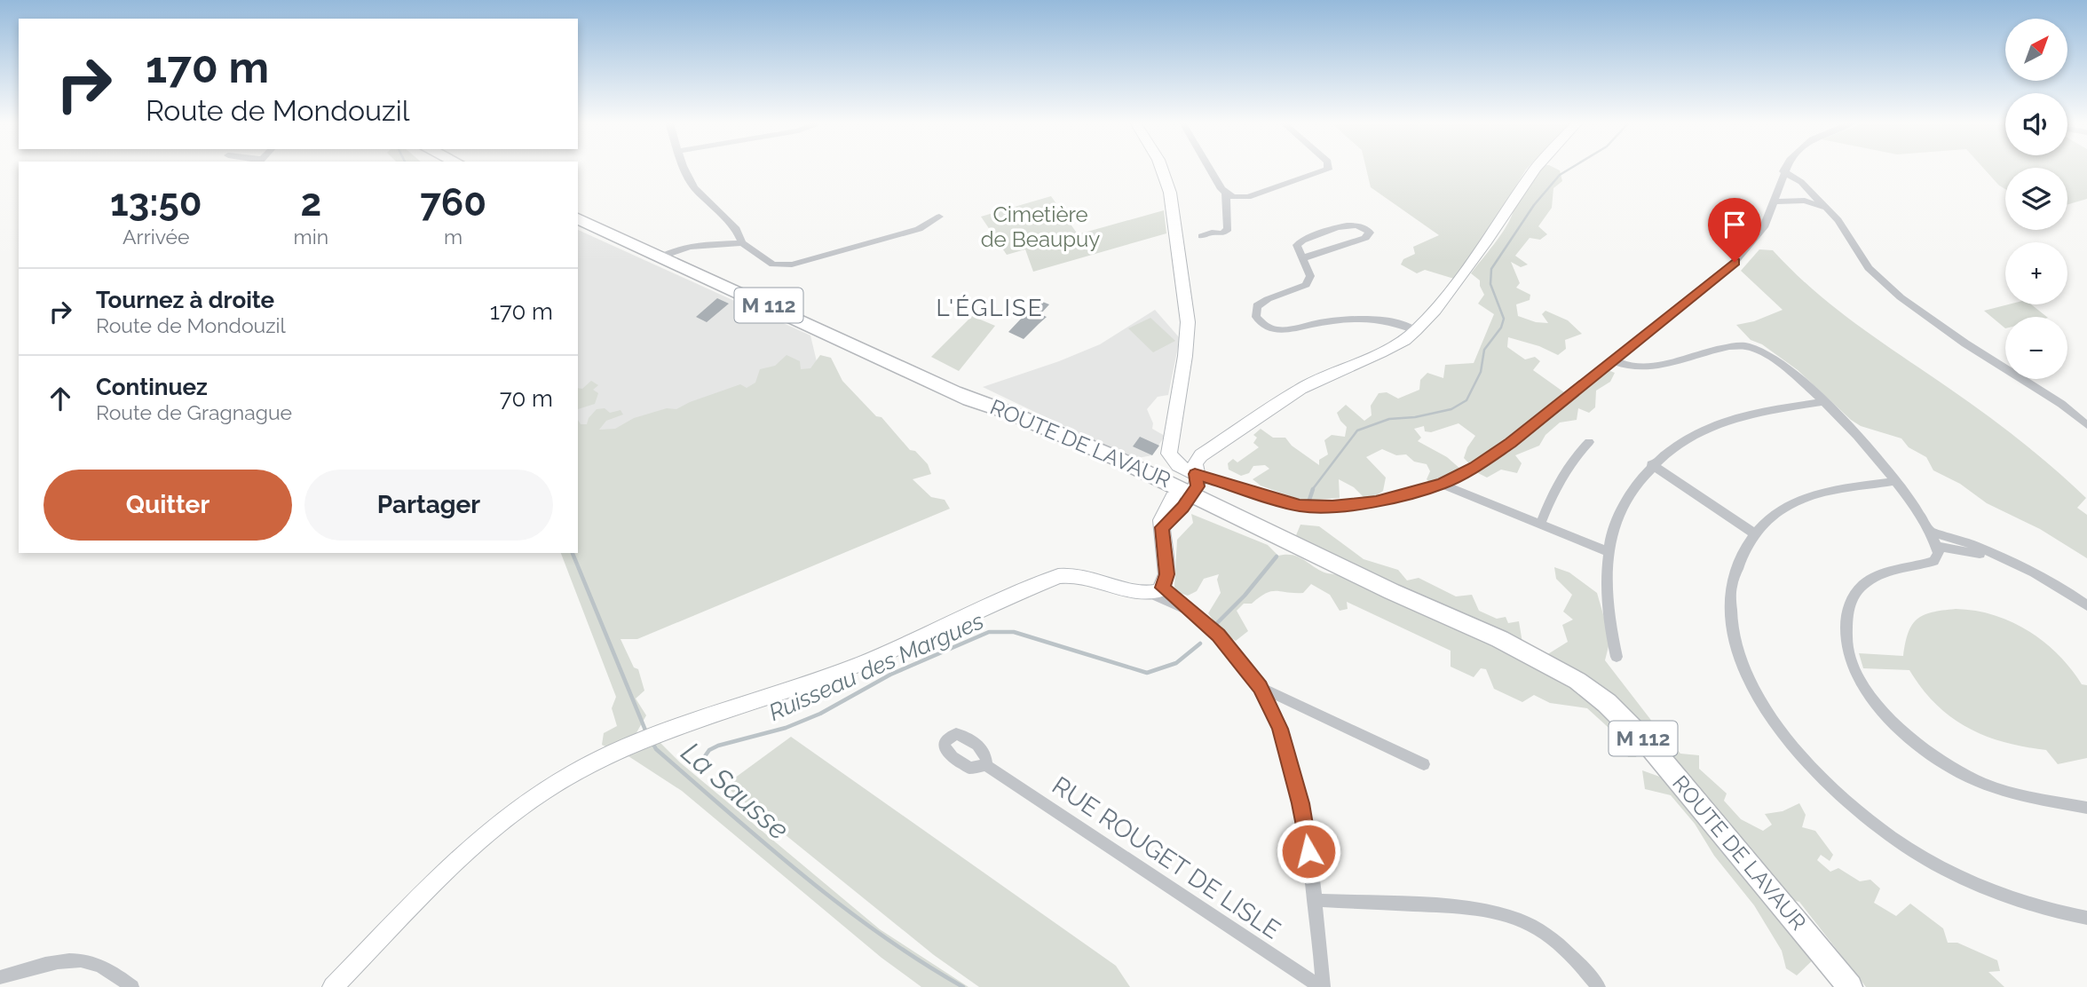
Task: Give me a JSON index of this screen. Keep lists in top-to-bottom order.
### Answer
{
  "streets": {
    "main road": ["M 112", "ROUTE DE LAVAUR"],
    "street": ["RUE ROUGET DE LISLE"]
  },
  "districts": ["L'ÉGLISE"],
  "water": ["Ruisseau des Margues", "La Sausse"],
  "parks": ["Cimetière de Beaupuy"],
  "north": "top right",
  "page": {
    "map_buttons": ["+", "−"],
    "turn": ["170 m", "Route de Mondouzil"],
    "eta": [
      "13:50",
      "Arrivée",
      "2",
      "min",
      "760",
      "m"
    ],
    "list": [
      {
        "name": "Tournez à droite",
        "note": "Route de Mondouzil",
        "value": "170 m"
      },
      {
        "name": "Continuez",
        "note": "Route de Gragnague",
        "value": "70 m"
      }
    ],
    "buttons": ["Quitter", "Partager"]
  }
}
